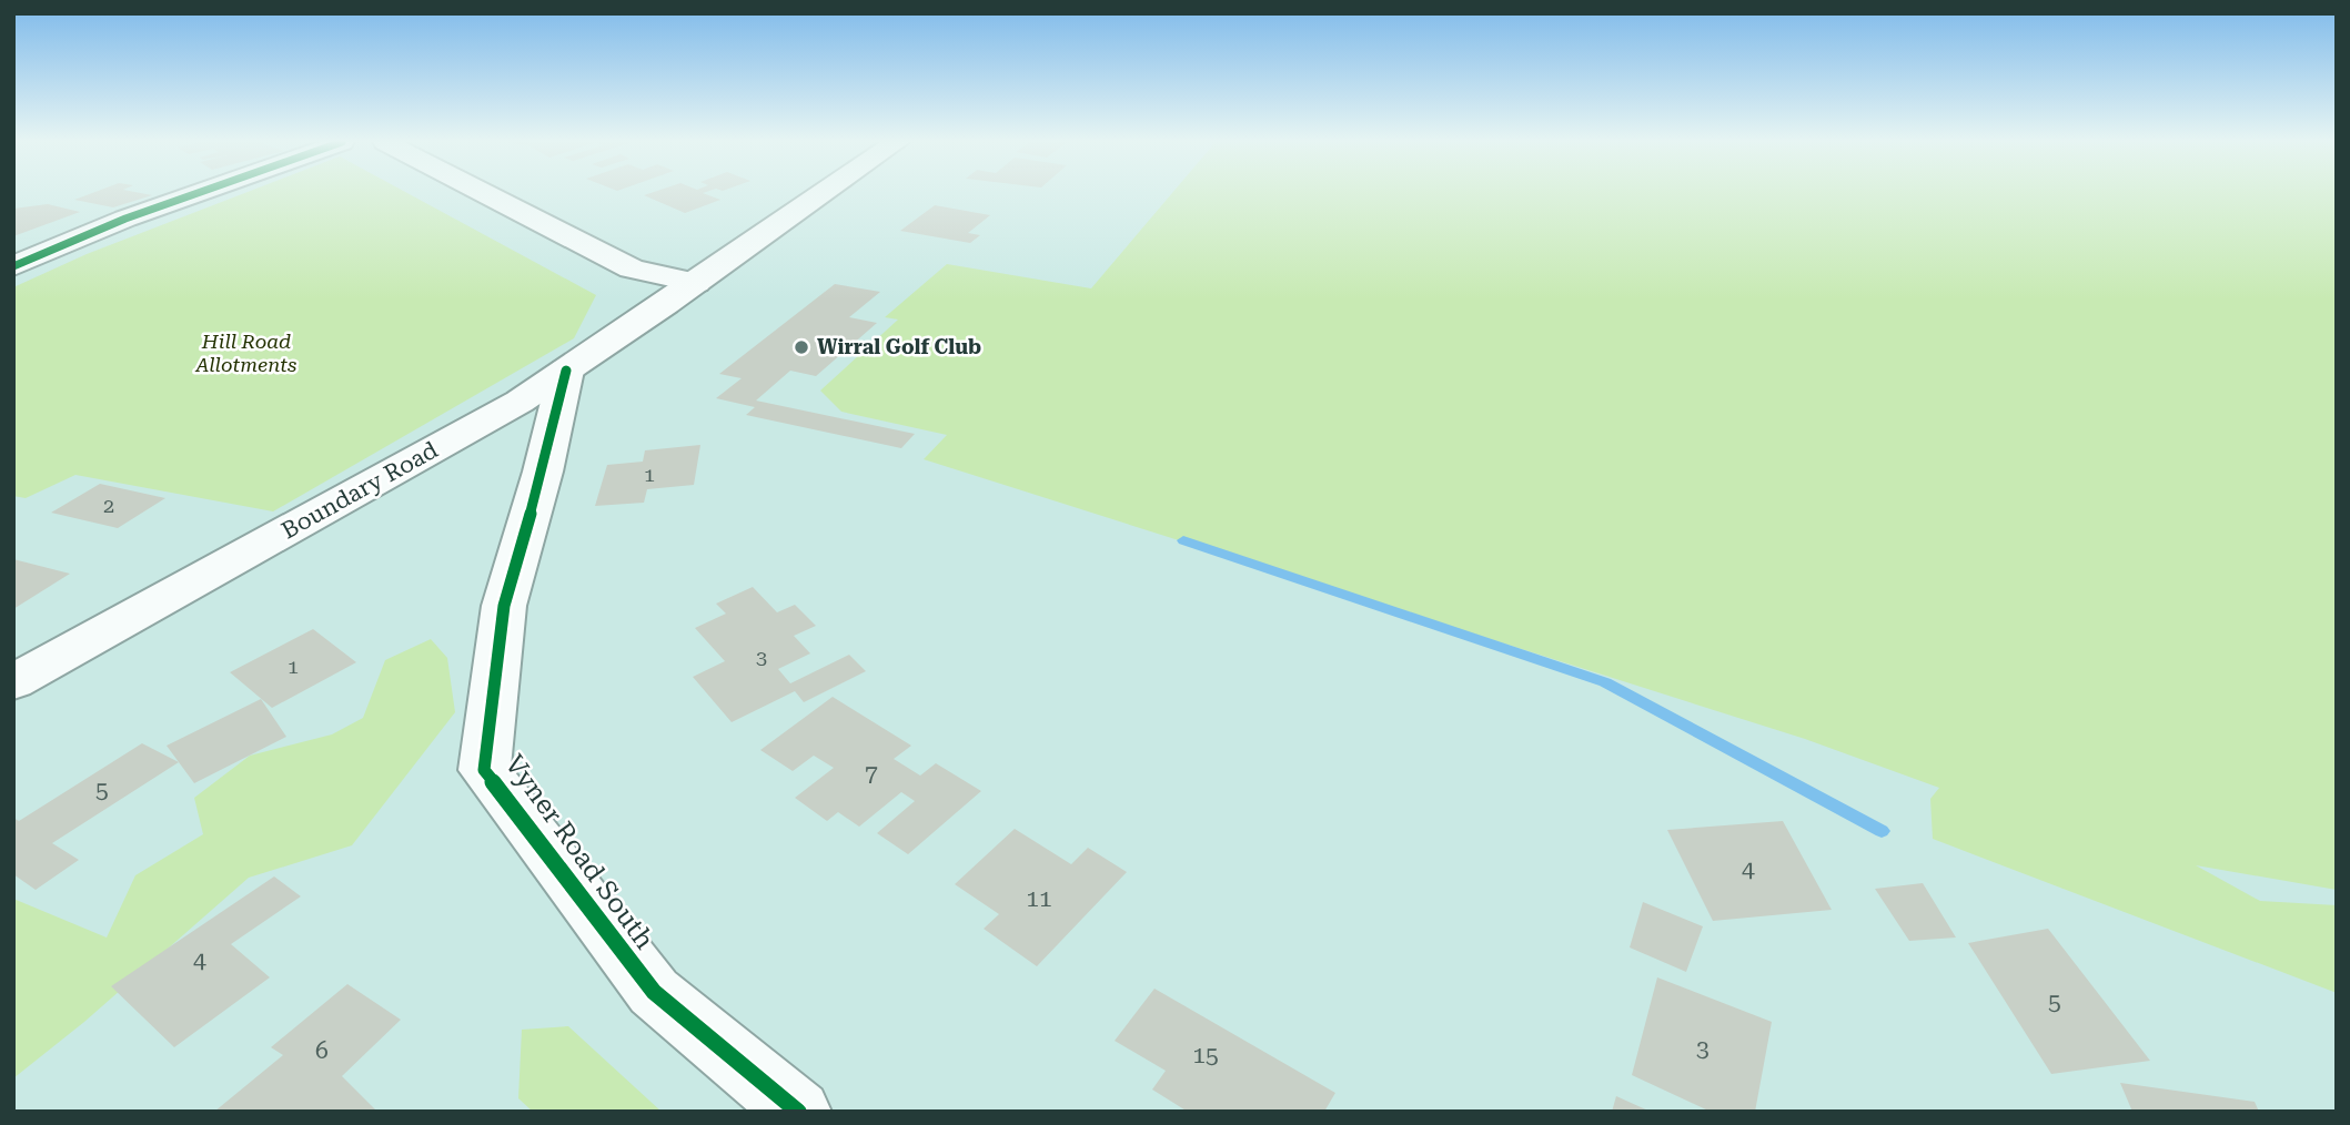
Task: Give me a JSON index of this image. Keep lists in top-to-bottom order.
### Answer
{
  "streets": {
    "street": ["Boundary Road", "Vyner Road South"]
  },
  "crossings": [
    ["Boundary Road", "Vyner Road South"]
  ],
  "parks": ["Hill Road Allotments"],
  "places": ["Wirral Golf Club"],
  "house_numbers": [
    "1",
    "2",
    "3",
    "1",
    "7",
    "5",
    "4",
    "11",
    "4",
    "5",
    "3",
    "6",
    "15"
  ]
}
